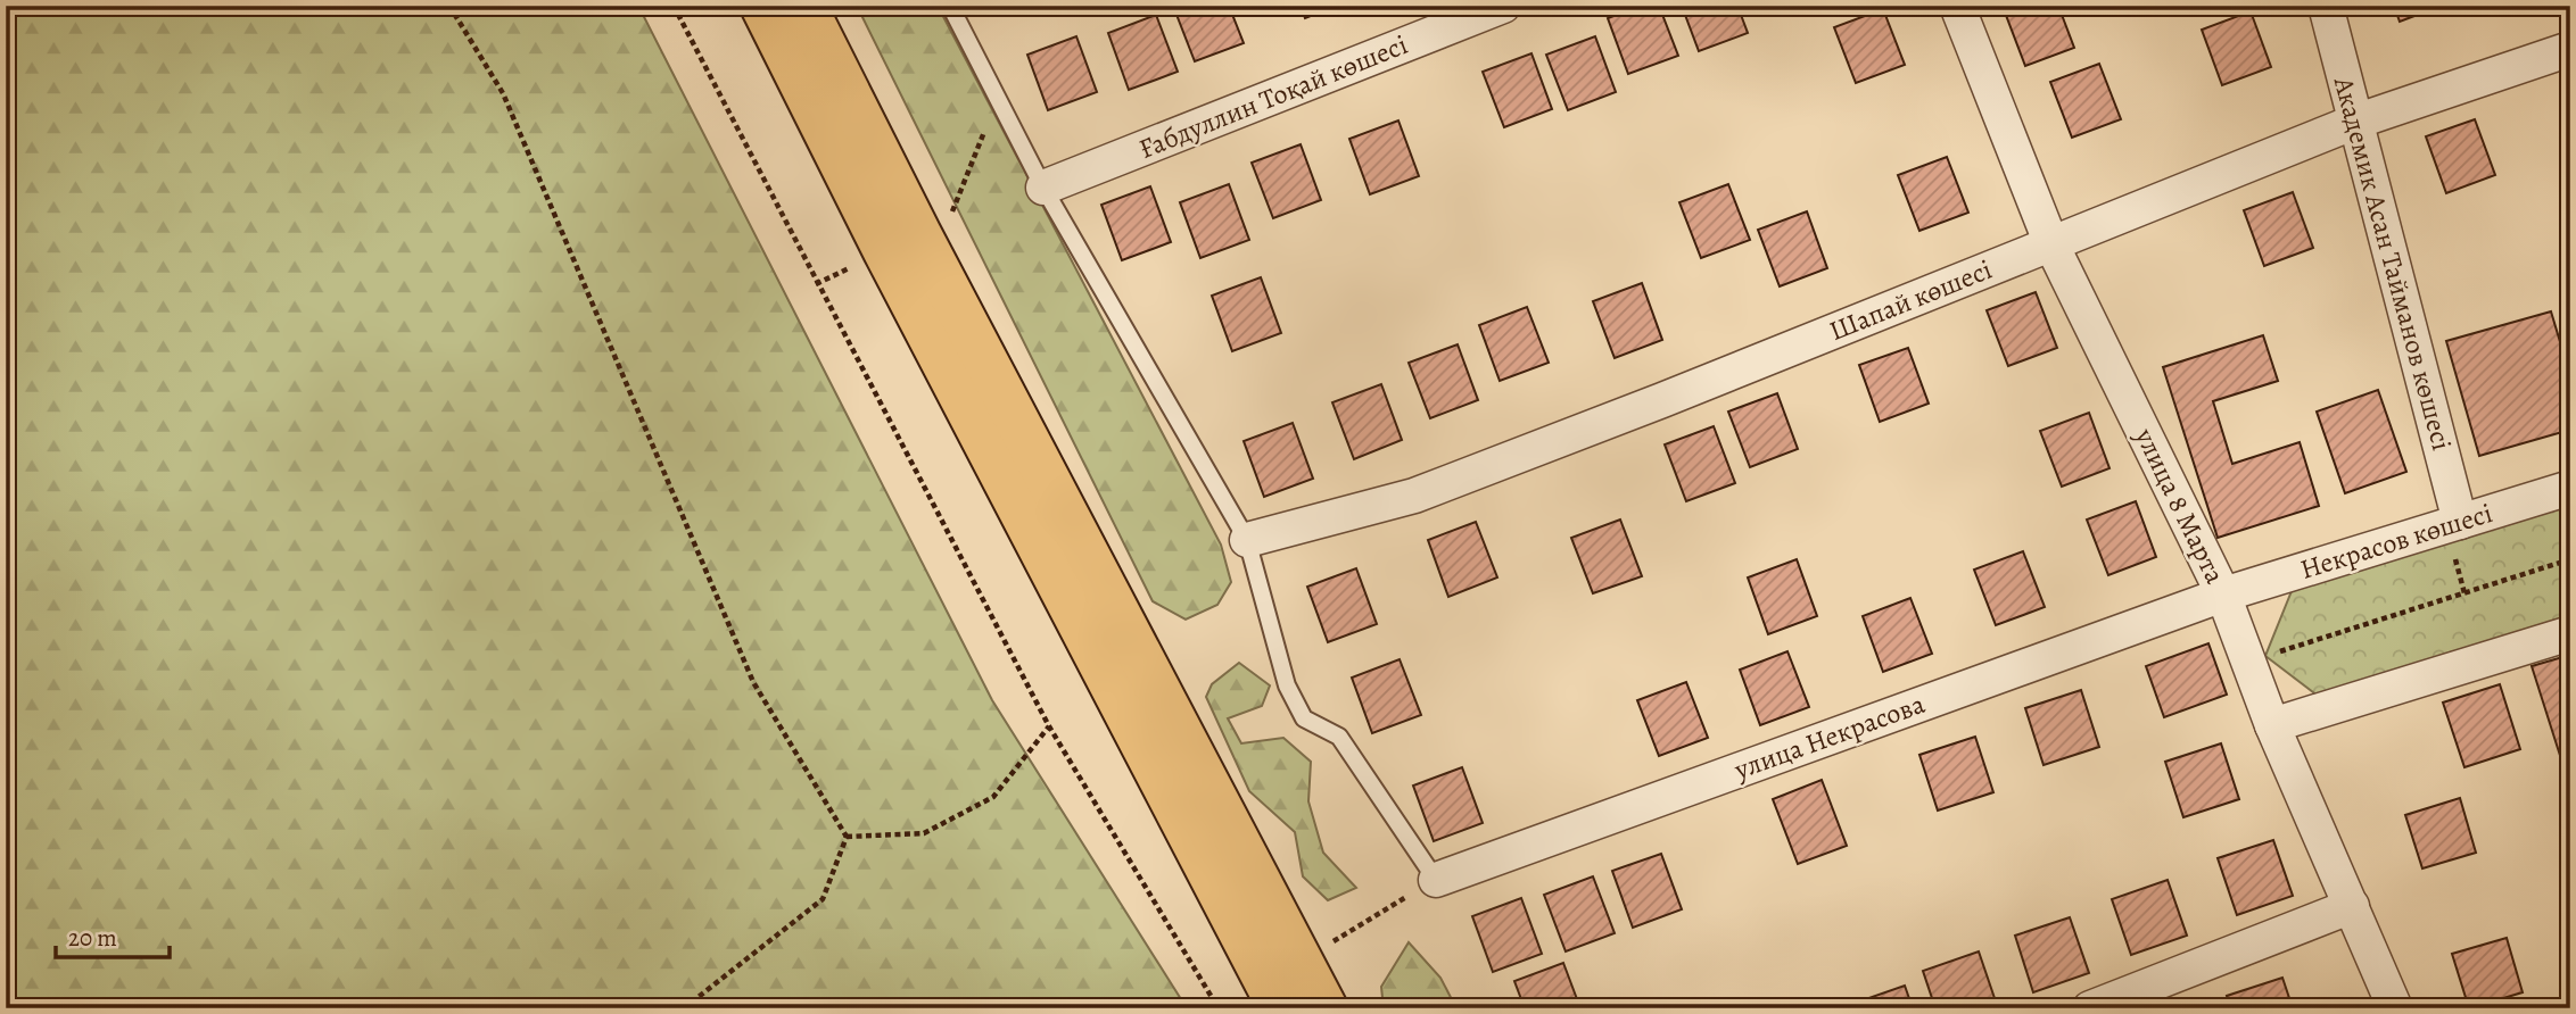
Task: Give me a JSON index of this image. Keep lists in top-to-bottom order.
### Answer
{
  "streets": {
    "street": [
      "Ғабдуллин Тоқай көшесі",
      "Академик Асан Тайманов көшесі",
      "Шапай көшесі",
      "улица 8 Марта",
      "Некрасов көшесі",
      "улица Некрасова"
    ]
  },
  "crossings": [
    ["Академик Асан Тайманов көшесі", "Шапай көшесі"],
    ["Академик Асан Тайманов көшесі", "Некрасов көшесі"],
    ["Шапай көшесі", "улица 8 Марта"],
    ["улица 8 Марта", "Некрасов көшесі"],
    ["улица 8 Марта", "улица Некрасова"],
    ["Некрасов көшесі", "улица Некрасова"]
  ],
  "scale_bar": "20 m"
}
